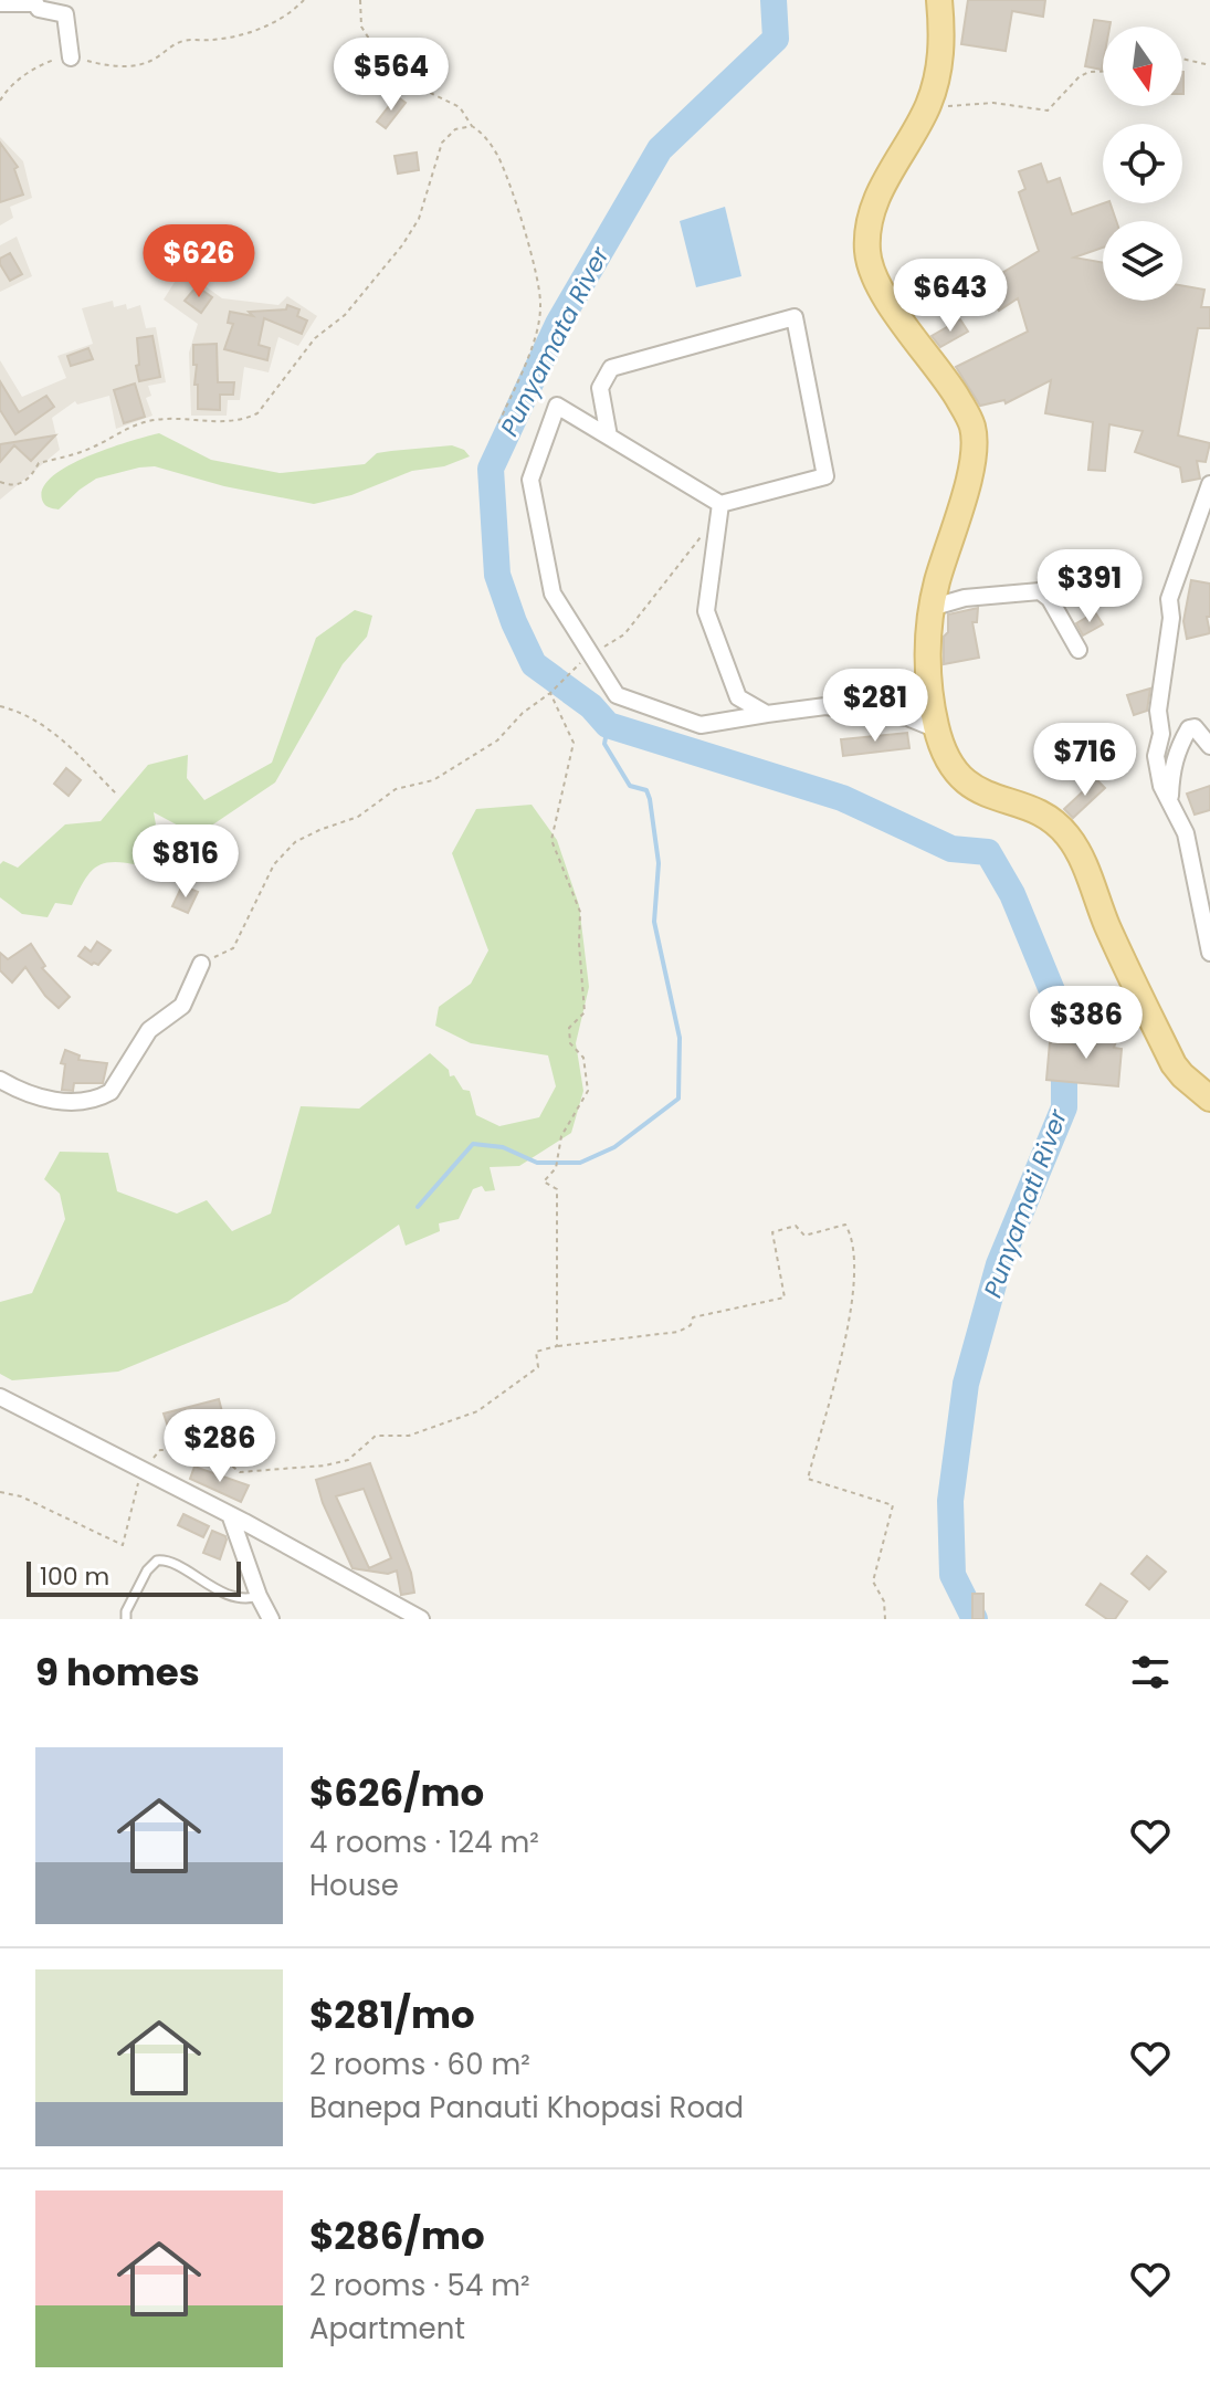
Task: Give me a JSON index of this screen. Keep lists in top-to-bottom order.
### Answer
{
  "water": ["Punyamata River", "Punyamati River"],
  "scale_bar": "100 m",
  "north": "bottom",
  "page": {
    "price": [
      "$564",
      "$626",
      "$643",
      "$391",
      "$281",
      "$716",
      "$816",
      "$386",
      "$286"
    ],
    "scale": "100 m",
    "heading": "9 homes",
    "list": [
      {
        "name": "$626/mo",
        "note": "4 rooms · 124 m² · House"
      },
      {
        "name": "$281/mo",
        "note": "2 rooms · 60 m² · Banepa Panauti Khopasi Road"
      },
      {
        "name": "$286/mo",
        "note": "2 rooms · 54 m² · Apartment"
      }
    ]
  }
}
